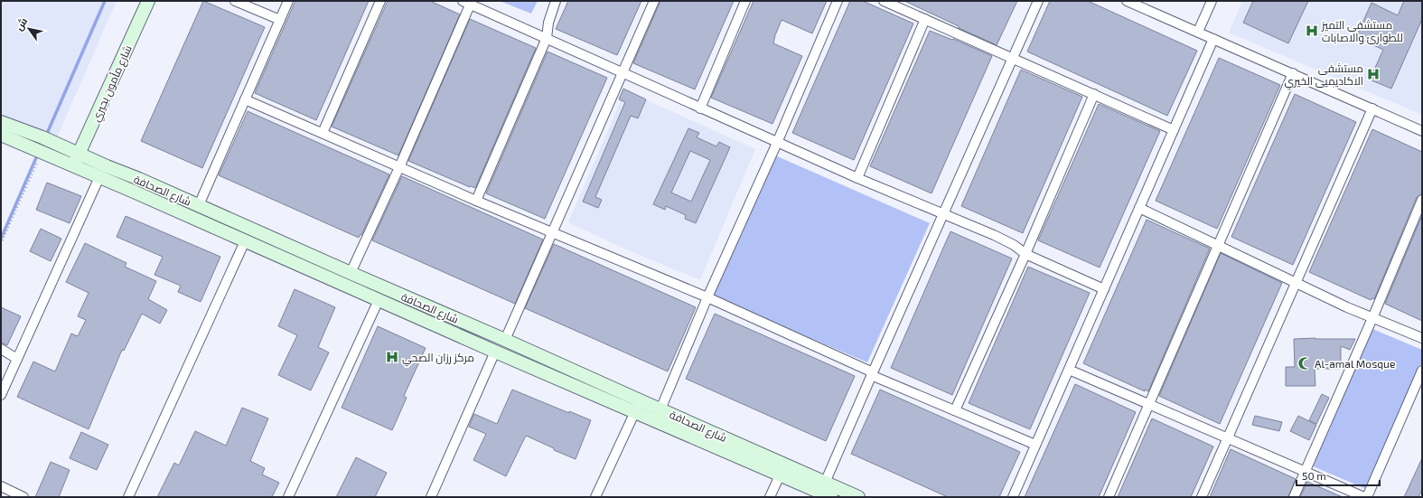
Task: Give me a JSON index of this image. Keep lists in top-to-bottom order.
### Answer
{
  "streets": {
    "main road": ["شارع مأمون بحيري", "شارع الصحافة"]
  },
  "crossings": [
    ["شارع مأمون بحيري", "شارع الصحافة"]
  ],
  "places": {
    "hospital": ["مستشفى التميز للطوارئ والاصابات", "مستشفى الاكاديميى الخيري", "مركز رزان الصحي"],
    "mosque": ["Al-amal Mosque"]
  },
  "scale_bar": "50 m",
  "north": "top left"
}
